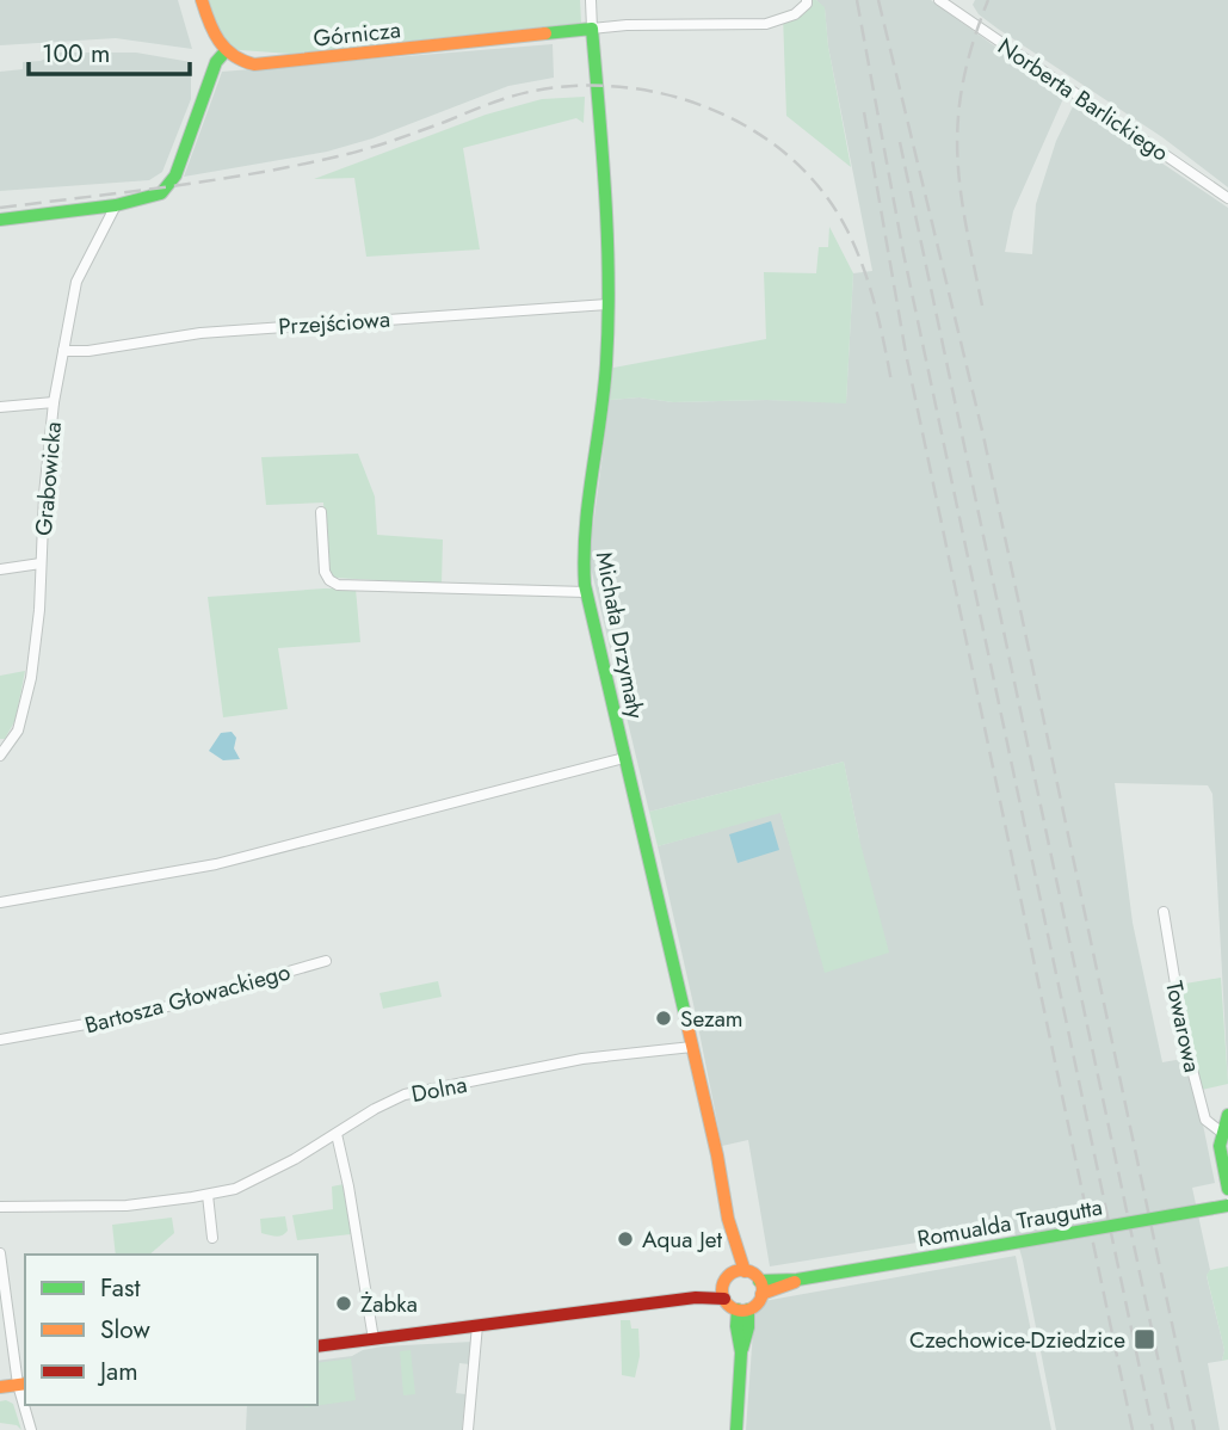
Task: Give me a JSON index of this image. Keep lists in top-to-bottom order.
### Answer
{
  "streets": {
    "street": [
      "Górnicza",
      "Norberta Barlickiego",
      "Przejściowa",
      "Grabowicka",
      "Michała Drzymały",
      "Bartosza Głowackiego",
      "Towarowa",
      "Dolna",
      "Romualda Traugutta"
    ]
  },
  "crossings": [
    ["Górnicza", "Michała Drzymały"],
    ["Przejściowa", "Grabowicka"],
    ["Przejściowa", "Michała Drzymały"],
    ["Michała Drzymały", "Dolna"]
  ],
  "places": {
    "other": ["Sezam", "Aqua Jet", "Żabka"],
    "transit": ["Czechowice-Dziedzice"]
  },
  "legend": ["Fast", "Slow", "Jam"],
  "scale_bar": "100 m"
}
